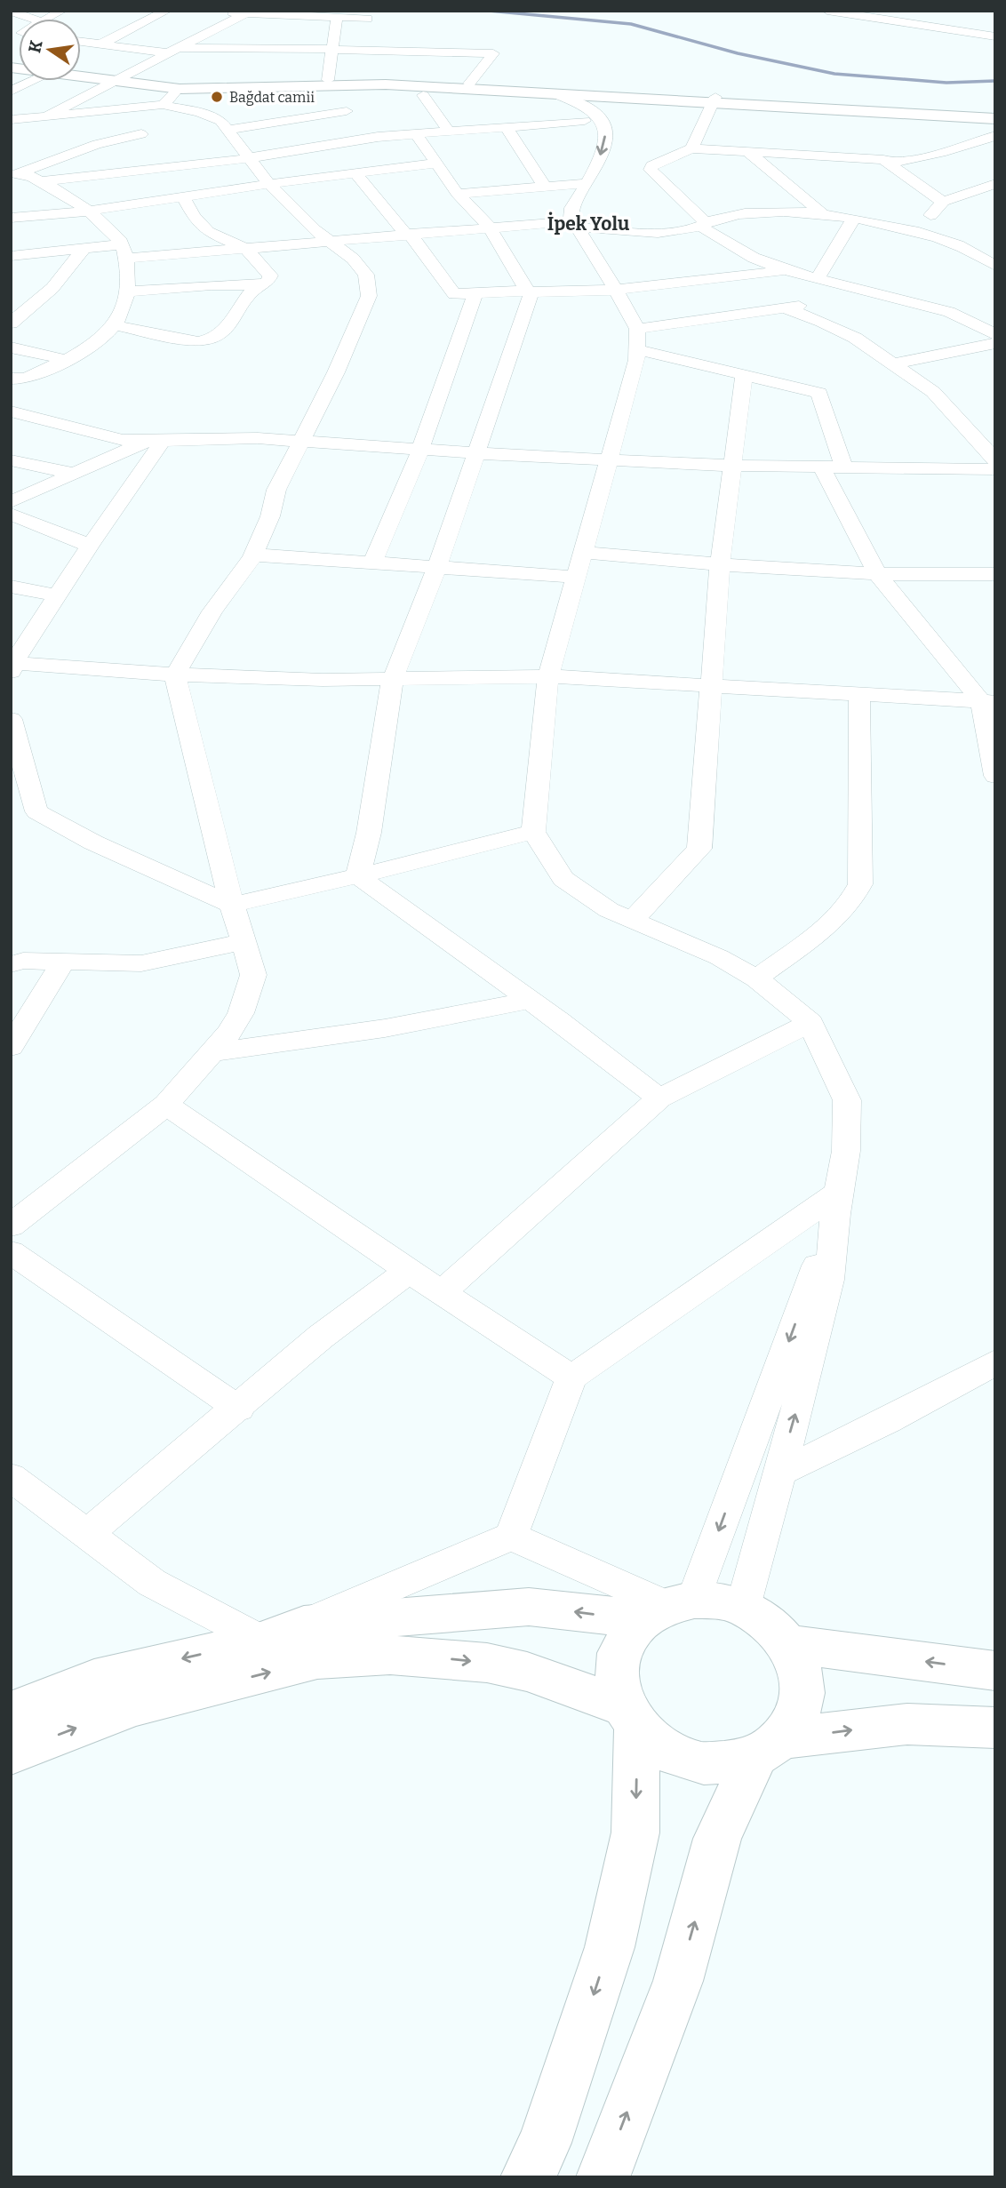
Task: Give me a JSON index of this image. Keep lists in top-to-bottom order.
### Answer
{
  "districts": ["İpek Yolu"],
  "places": ["Bağdat camii"],
  "north": "left"
}
